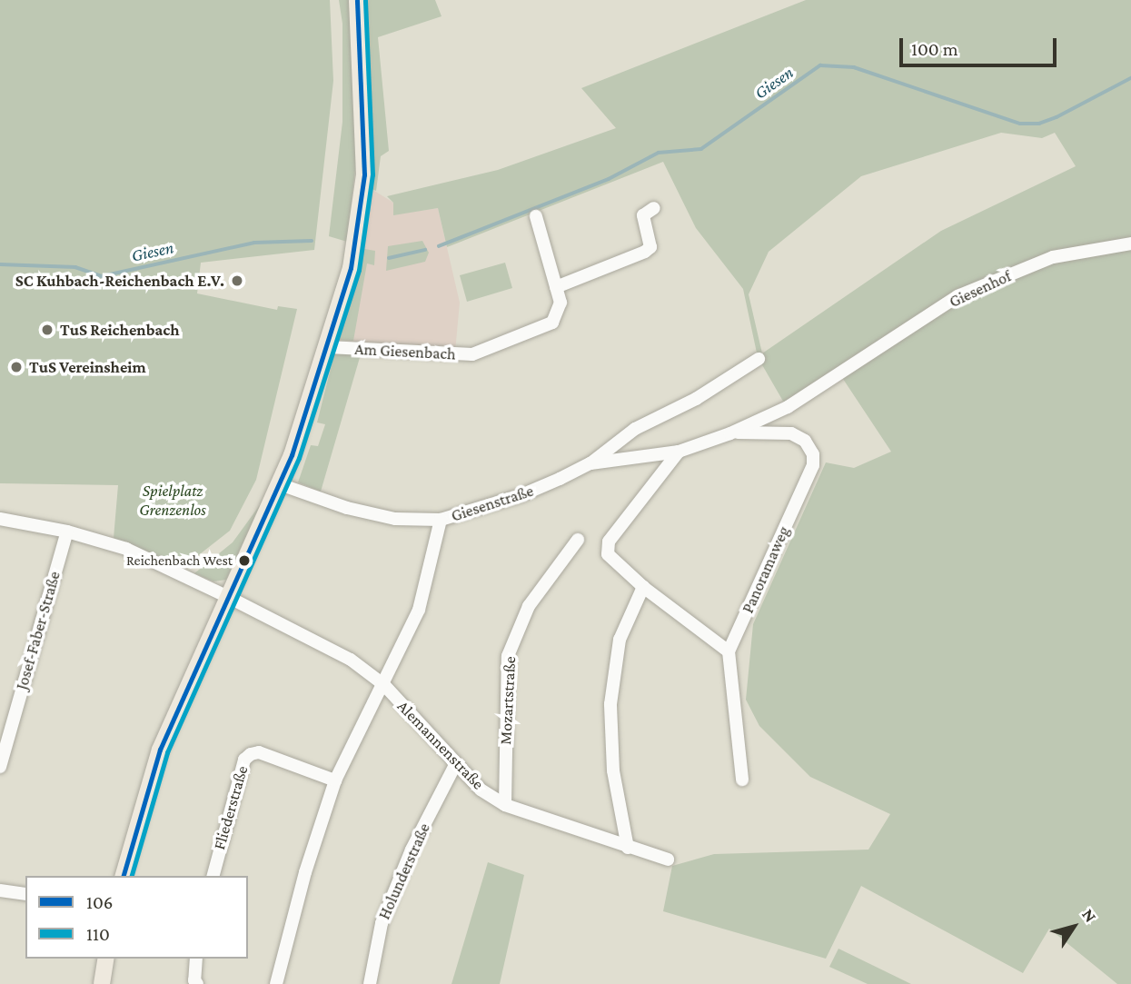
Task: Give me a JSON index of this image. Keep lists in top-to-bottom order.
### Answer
{
  "streets": {
    "street": [
      "Giesenhof",
      "Am Giesenbach",
      "Giesenstraße",
      "Panoramaweg",
      "Josef-Faber-Straße",
      "Mozartstraße",
      "Alemannenstraße",
      "Fliederstraße",
      "Holunderstraße"
    ]
  },
  "crossings": [
    ["Giesenhof", "Giesenstraße"],
    ["Giesenstraße", "Panoramaweg"],
    ["Josef-Faber-Straße", "Alemannenstraße"],
    ["Mozartstraße", "Alemannenstraße"],
    ["Alemannenstraße", "Holunderstraße"]
  ],
  "water": ["Giesen"],
  "parks": ["Spielplatz Grenzenlos"],
  "places": [
    "SC Kuhbach-Reichenbach E.V.",
    "TuS Reichenbach",
    "TuS Vereinsheim",
    "Reichenbach West"
  ],
  "lines": ["transit line 106", "transit line 110"],
  "legend": ["106", "110"],
  "scale_bar": "100 m",
  "north": "top right"
}
